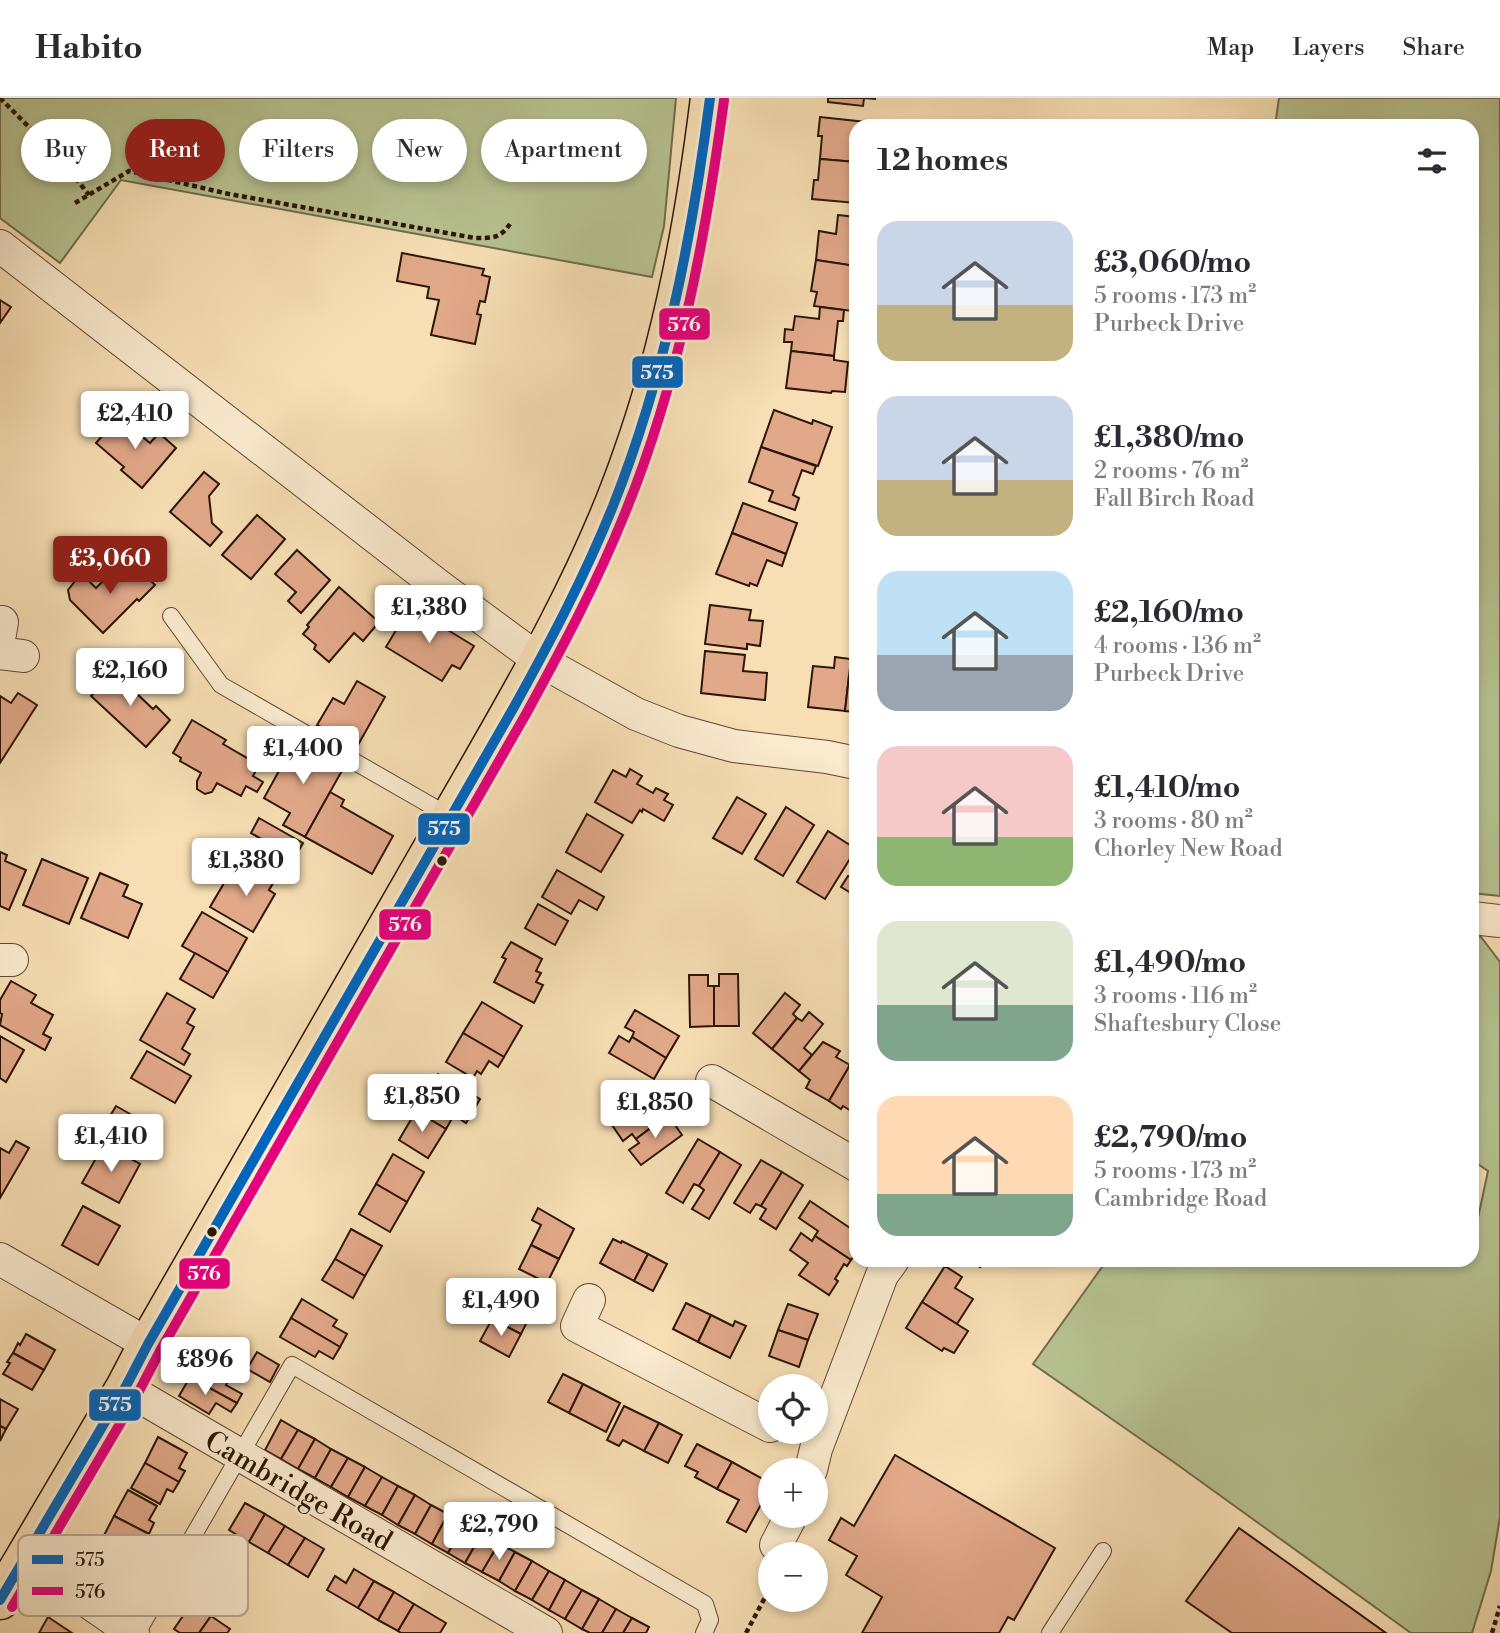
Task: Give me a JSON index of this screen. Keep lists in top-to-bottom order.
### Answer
{
  "streets": {
    "street": ["Cambridge Road"]
  },
  "lines": ["transit line 575", "transit line 576"],
  "legend": ["575", "576"],
  "page": {
    "header": "Habito",
    "nav": ["Map", "Layers", "Share"],
    "chip": [
      "Buy",
      "Rent",
      "Filters",
      "New",
      "Apartment"
    ],
    "heading": "12 homes",
    "list": [
      {
        "name": "£3,060/mo",
        "note": "5 rooms · 173 m² · Purbeck Drive"
      },
      {
        "name": "£1,380/mo",
        "note": "2 rooms · 76 m² · Fall Birch Road"
      },
      {
        "name": "£2,160/mo",
        "note": "4 rooms · 136 m² · Purbeck Drive"
      },
      {
        "name": "£1,410/mo",
        "note": "3 rooms · 80 m² · Chorley New Road"
      },
      {
        "name": "£1,490/mo",
        "note": "3 rooms · 116 m² · Shaftesbury Close"
      },
      {
        "name": "£2,790/mo",
        "note": "5 rooms · 173 m² · Cambridge Road"
      }
    ],
    "price": [
      "£2,410",
      "£3,060",
      "£1,380",
      "£2,160",
      "£1,400",
      "£1,380",
      "£1,850",
      "£1,850",
      "£1,410",
      "£1,490",
      "£896",
      "£2,790"
    ],
    "map_buttons": ["+", "−"]
  }
}
